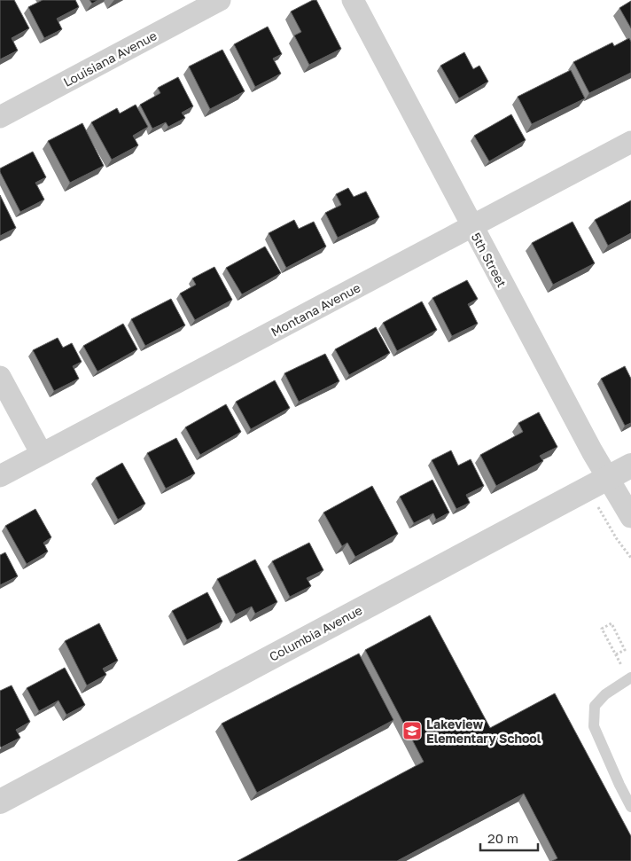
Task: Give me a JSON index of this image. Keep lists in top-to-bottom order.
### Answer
{
  "streets": {
    "street": [
      "Louisiana Avenue",
      "5th Street",
      "Montana Avenue",
      "Columbia Avenue"
    ]
  },
  "crossings": [
    ["5th Street", "Montana Avenue"],
    ["5th Street", "Columbia Avenue"]
  ],
  "places": {
    "school or university": ["Lakeview Elementary School"]
  },
  "scale_bar": "20 m"
}
